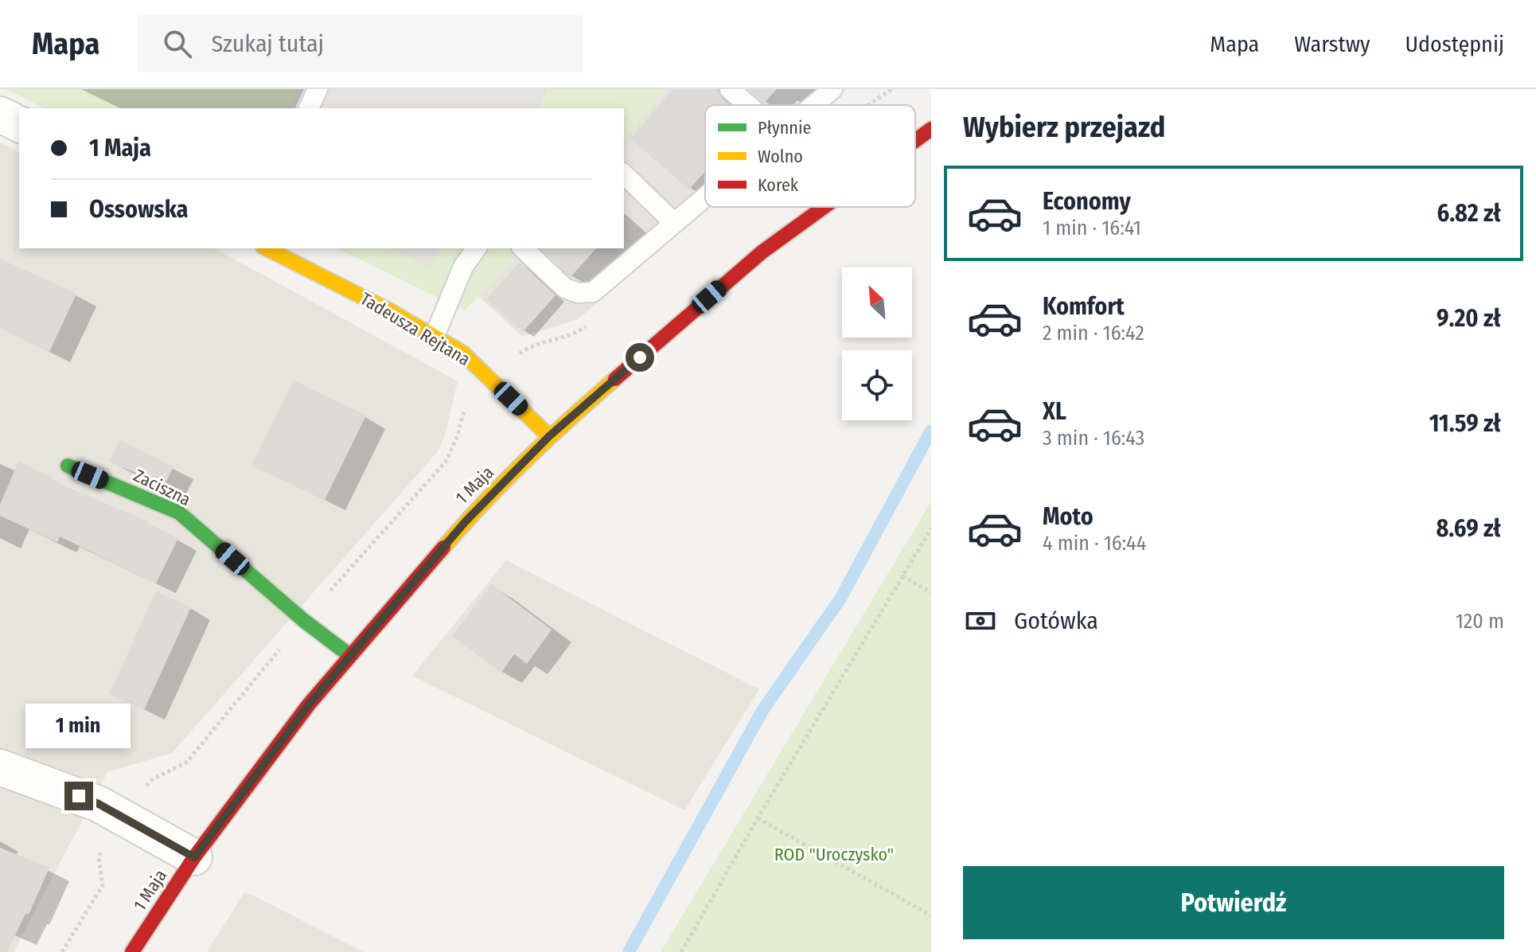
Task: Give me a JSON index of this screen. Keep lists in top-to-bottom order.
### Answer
{
  "streets": {
    "main road": ["Tadeusza Rejtana", "1 Maja", "Zaciszna"]
  },
  "crossings": [
    ["Tadeusza Rejtana", "1 Maja"],
    ["1 Maja", "Zaciszna"]
  ],
  "parks": ["ROD \"Uroczysko\""],
  "legend": ["Płynnie", "Wolno", "Korek"],
  "north": "top left",
  "page": {
    "header": "Mapa",
    "search": "Szukaj tutaj",
    "nav": ["Mapa", "Warstwy", "Udostępnij"],
    "heading": "Wybierz przejazd",
    "banner": ["1 Maja", "Ossowska"],
    "list": [
      {
        "name": "Economy",
        "note": "1 min · 16:41",
        "value": "6.82 zł"
      },
      {
        "name": "Komfort",
        "note": "2 min · 16:42",
        "value": "9.20 zł"
      },
      {
        "name": "XL",
        "note": "3 min · 16:43",
        "value": "11.59 zł"
      },
      {
        "name": "Moto",
        "note": "4 min · 16:44",
        "value": "8.69 zł"
      }
    ],
    "pay": ["Gotówka", "120 m"],
    "bubble": "1 min",
    "buttons": "Potwierdź"
  }
}
